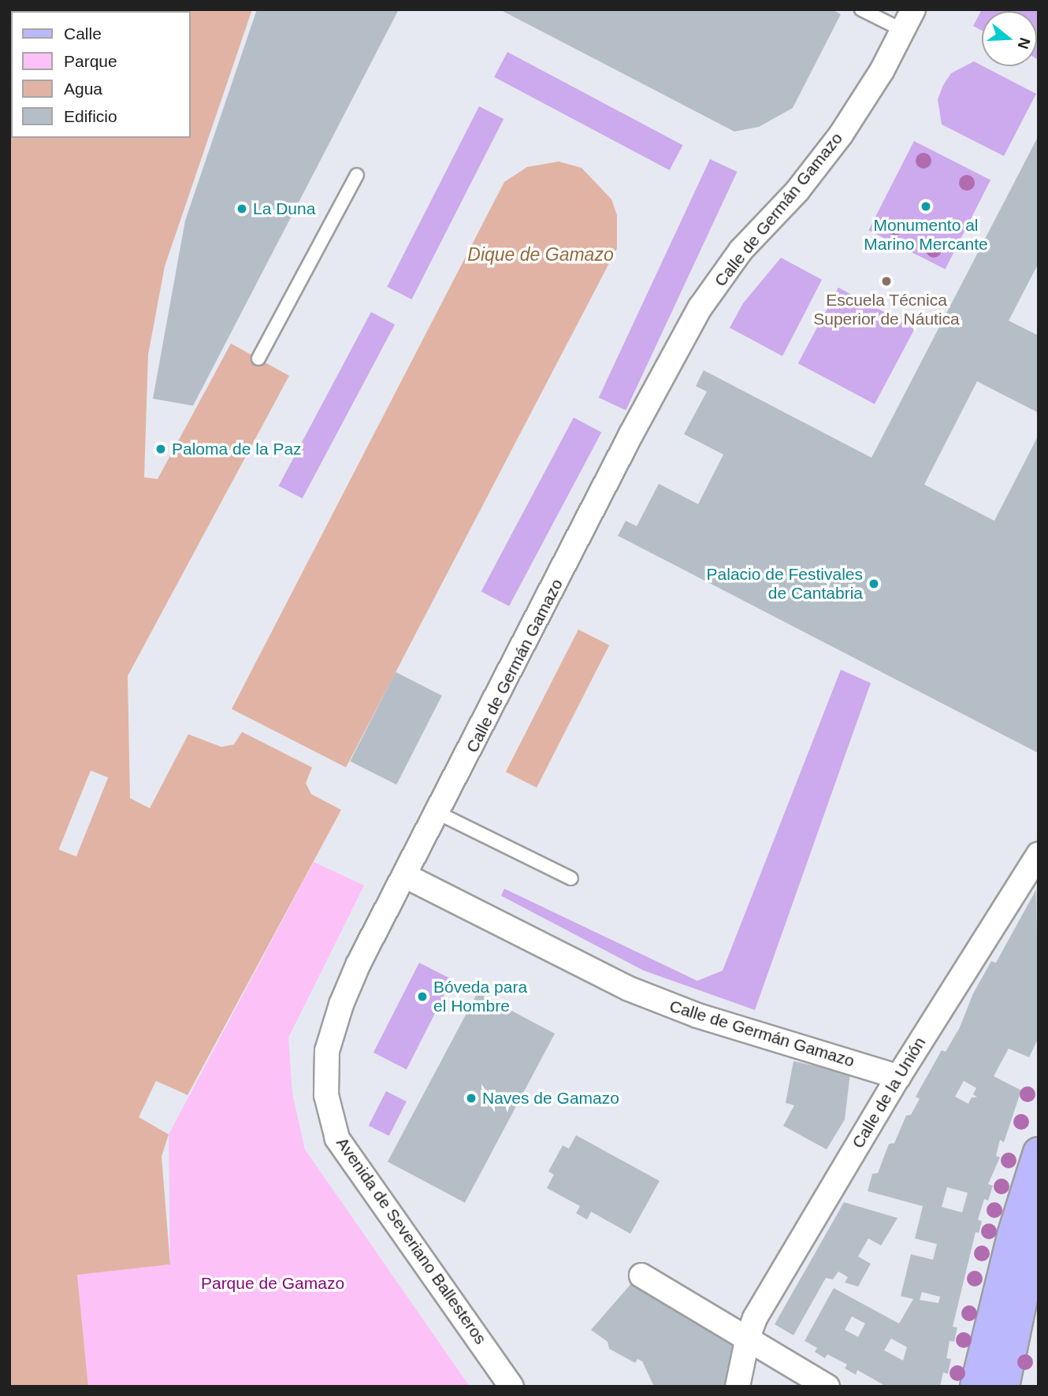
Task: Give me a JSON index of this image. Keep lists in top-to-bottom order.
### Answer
{
  "streets": {
    "street": ["Calle de Germán Gamazo", "Calle de la Unión", "Avenida de Severiano Ballesteros"]
  },
  "crossings": [
    ["Calle de Germán Gamazo", "Calle de la Unión"],
    ["Calle de Germán Gamazo", "Avenida de Severiano Ballesteros"]
  ],
  "water": ["Dique de Gamazo"],
  "parks": ["Parque de Gamazo"],
  "places": [
    "Monumento al Marino Mercante",
    "La Duna",
    "Escuela Técnica Superior de Náutica",
    "Paloma de la Paz",
    "Palacio de Festivales de Cantabria",
    "Bóveda para el Hombre",
    "Naves de Gamazo"
  ],
  "legend": [
    "Calle",
    "Parque",
    "Agua",
    "Edificio"
  ],
  "north": "right"
}
